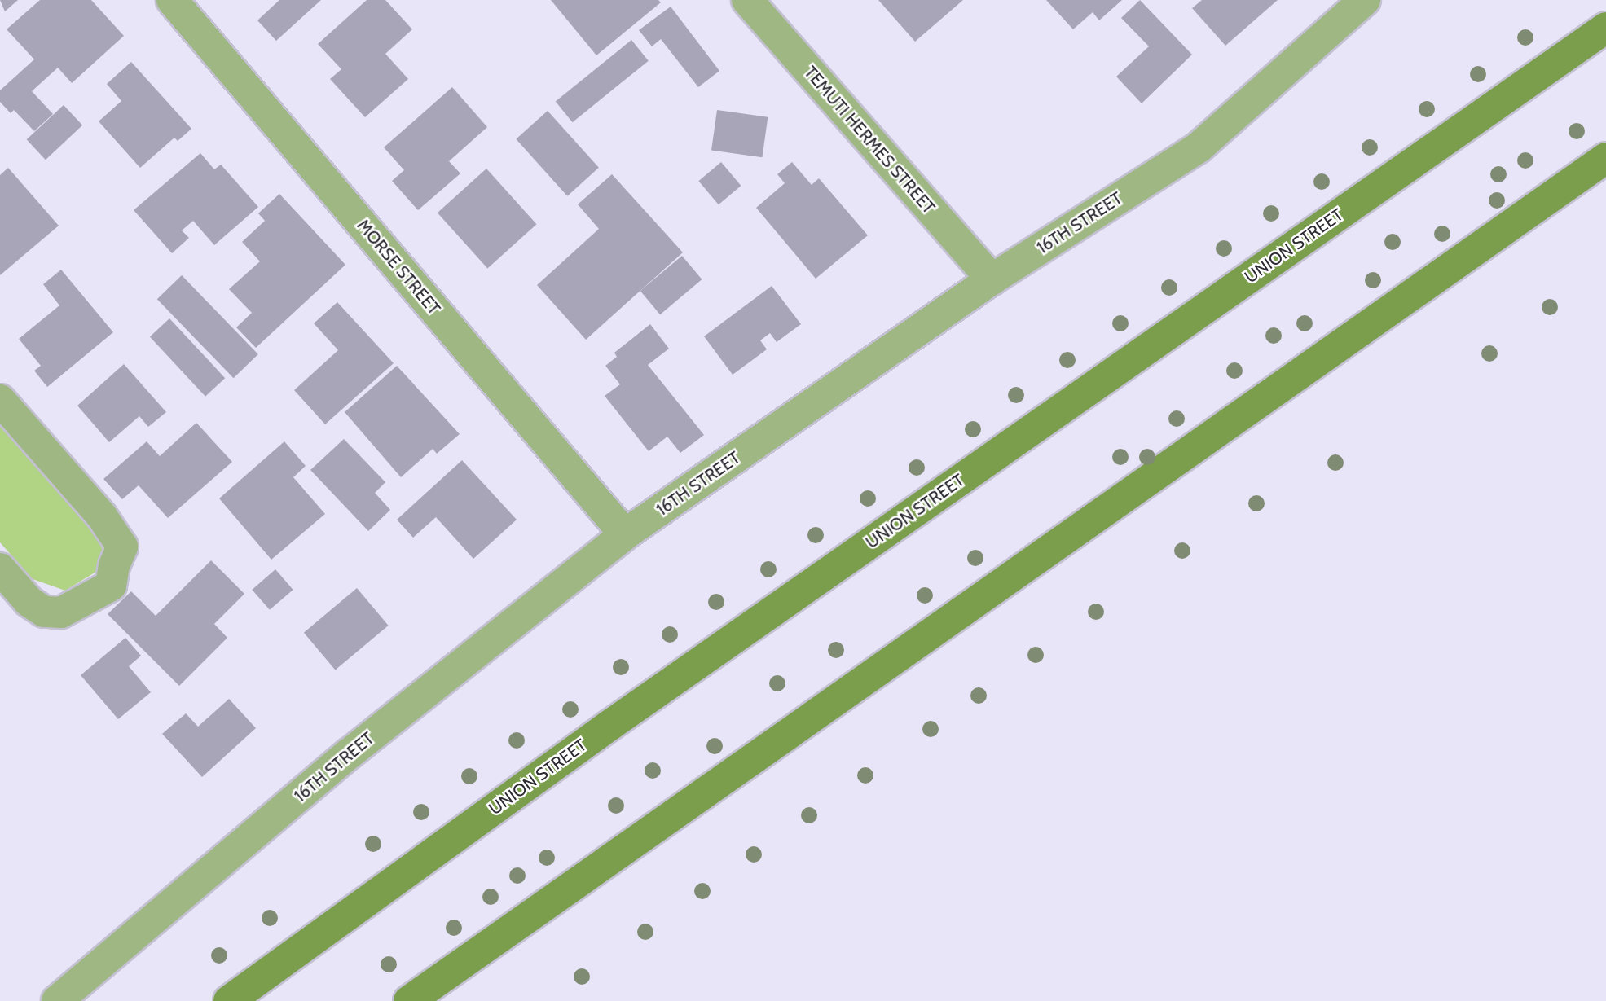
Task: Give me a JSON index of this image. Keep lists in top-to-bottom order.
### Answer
{
  "streets": {
    "main road": ["UNION STREET"],
    "street": ["TEMUTI HERMES STREET", "16TH STREET", "MORSE STREET"]
  },
  "crossings": [
    ["TEMUTI HERMES STREET", "16TH STREET"],
    ["16TH STREET", "MORSE STREET"]
  ]
}
